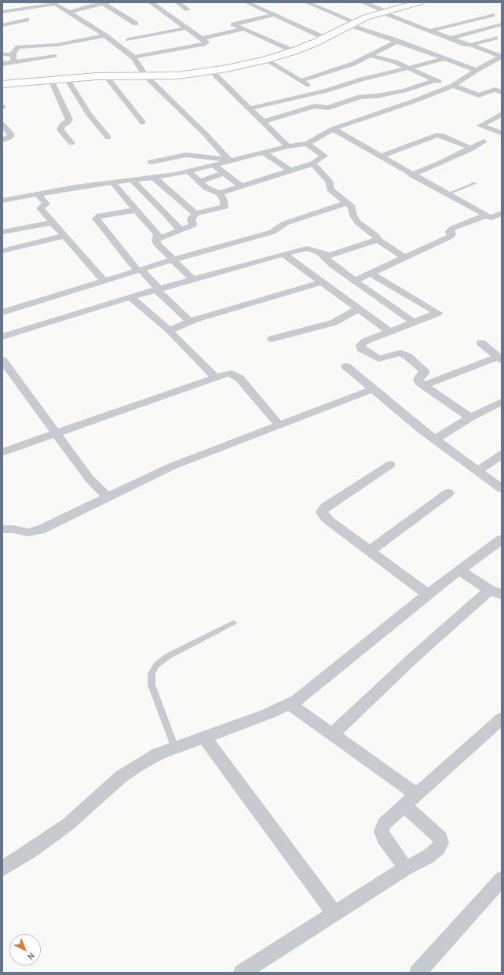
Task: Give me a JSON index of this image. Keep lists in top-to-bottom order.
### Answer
{
  "north": "bottom right"
}
